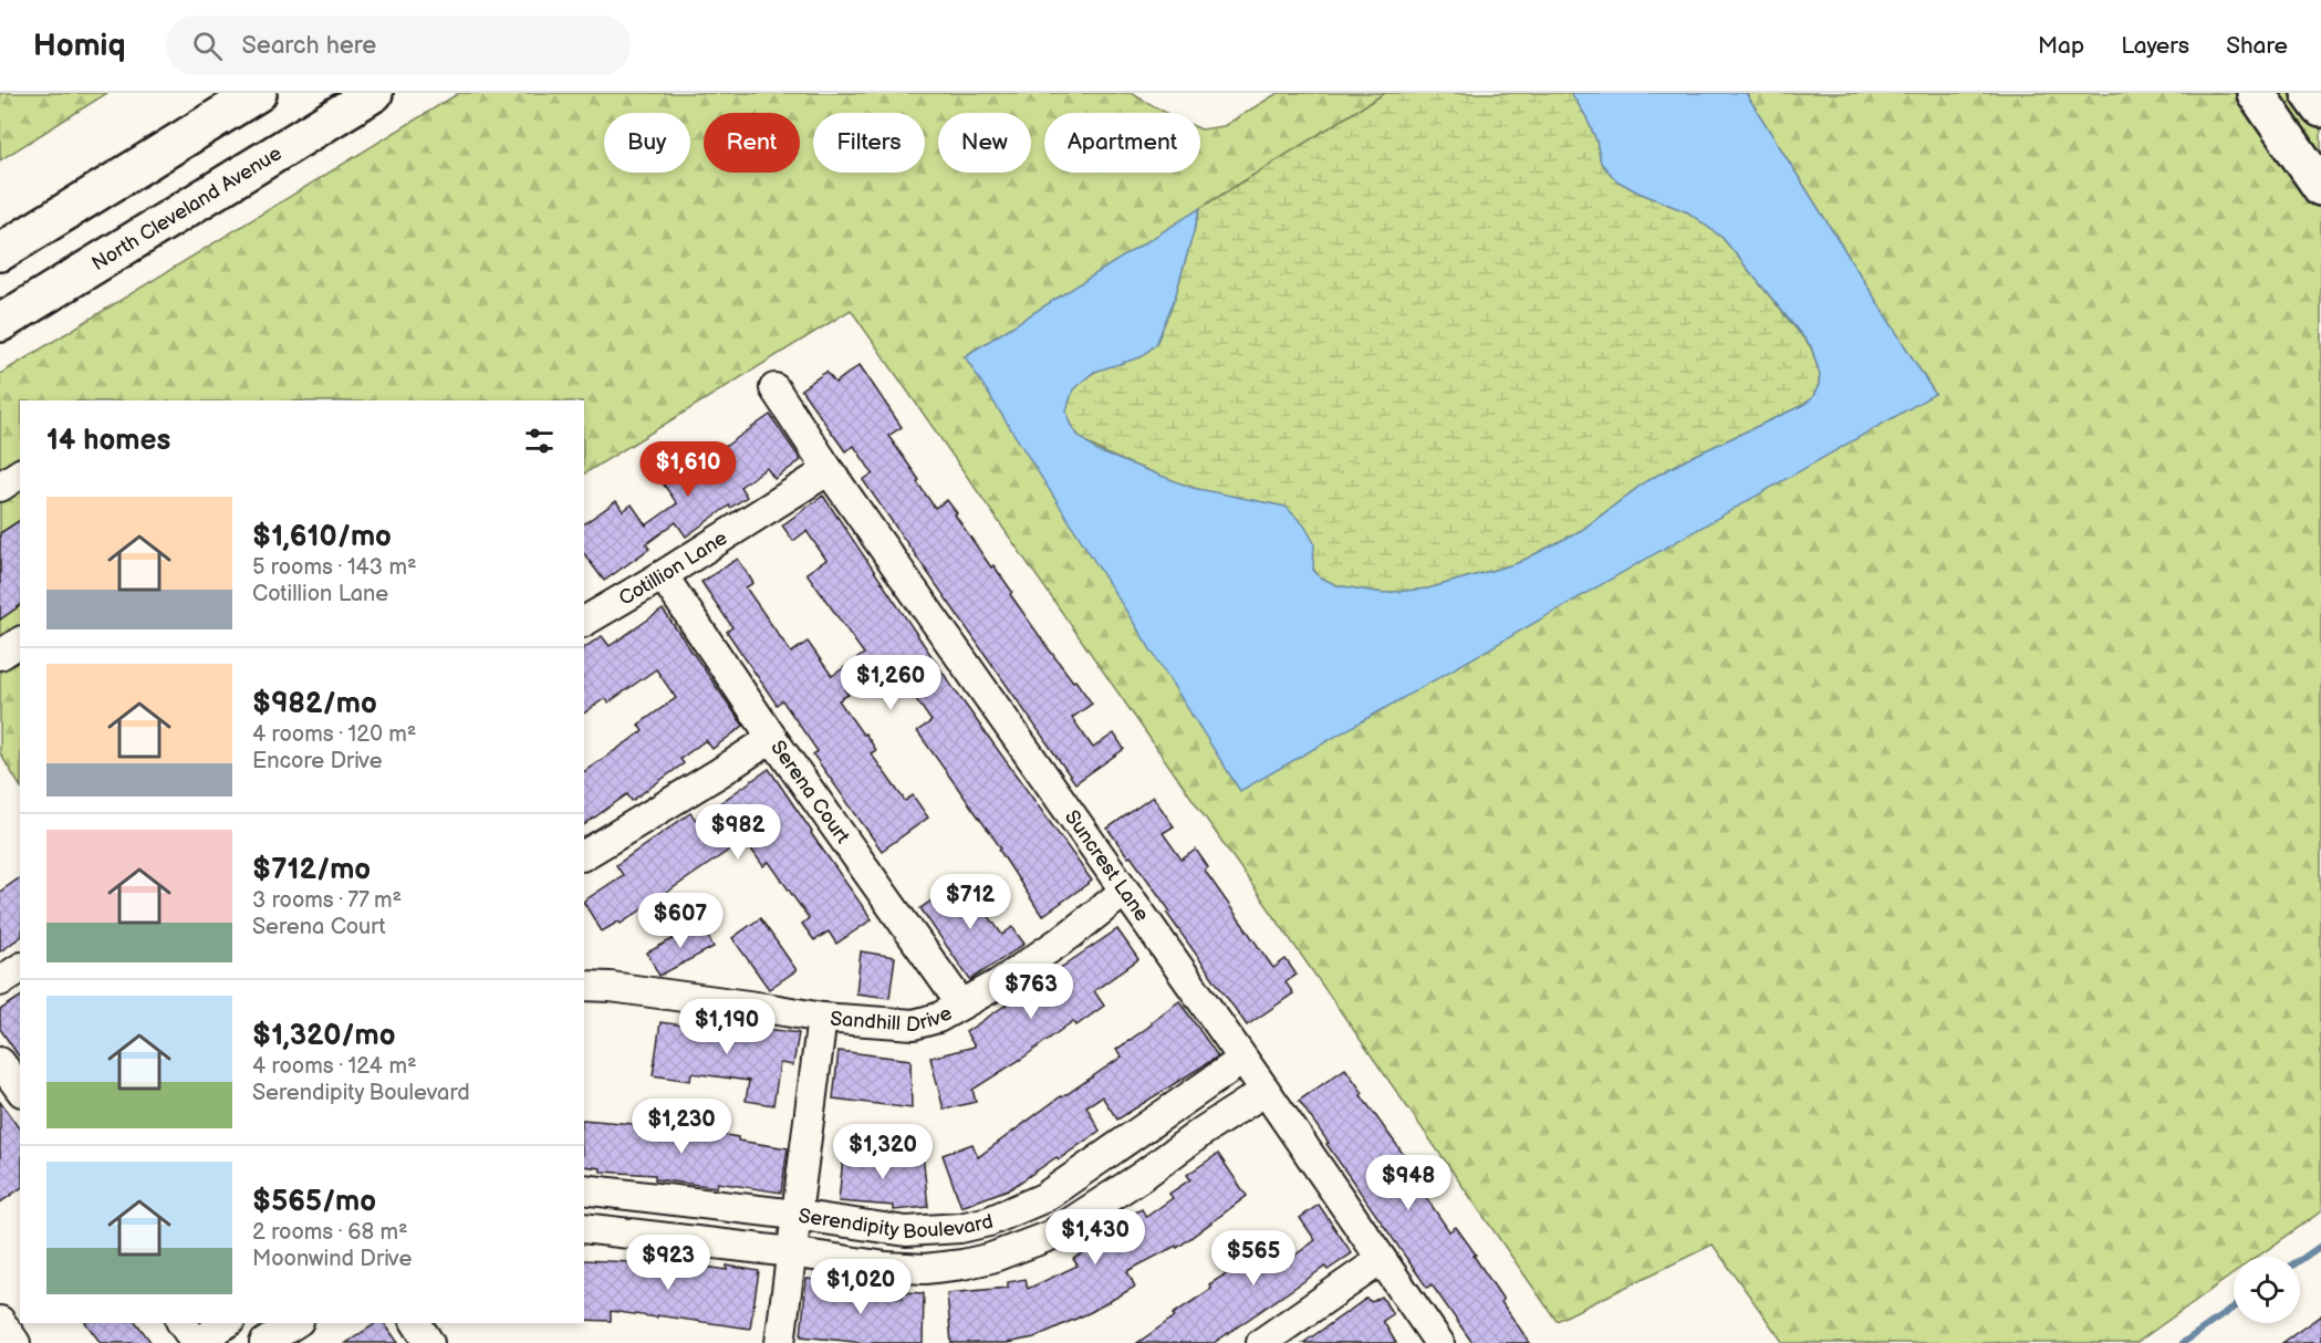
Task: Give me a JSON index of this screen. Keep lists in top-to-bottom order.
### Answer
{
  "streets": {
    "main road": ["North Cleveland Avenue"],
    "street": [
      "Cotillion Lane",
      "Serena Court",
      "Suncrest Lane",
      "Sandhill Drive",
      "Serendipity Boulevard"
    ]
  },
  "crossings": [
    ["Cotillion Lane", "Serena Court"],
    ["Cotillion Lane", "Suncrest Lane"],
    ["Serena Court", "Sandhill Drive"],
    ["Suncrest Lane", "Sandhill Drive"],
    ["Suncrest Lane", "Serendipity Boulevard"]
  ],
  "page": {
    "header": "Homiq",
    "search": "Search here",
    "nav": ["Map", "Layers", "Share"],
    "chip": [
      "Buy",
      "Rent",
      "Filters",
      "New",
      "Apartment"
    ],
    "heading": "14 homes",
    "price": [
      "$1,610",
      "$1,260",
      "$982",
      "$712",
      "$607",
      "$763",
      "$1,190",
      "$1,230",
      "$1,320",
      "$948",
      "$1,430",
      "$565",
      "$923",
      "$1,020"
    ],
    "list": [
      {
        "name": "$1,610/mo",
        "note": "5 rooms · 143 m² · Cotillion Lane"
      },
      {
        "name": "$982/mo",
        "note": "4 rooms · 120 m² · Encore Drive"
      },
      {
        "name": "$712/mo",
        "note": "3 rooms · 77 m² · Serena Court"
      },
      {
        "name": "$1,320/mo",
        "note": "4 rooms · 124 m² · Serendipity Boulevard"
      },
      {
        "name": "$565/mo",
        "note": "2 rooms · 68 m² · Moonwind Drive"
      }
    ]
  }
}
